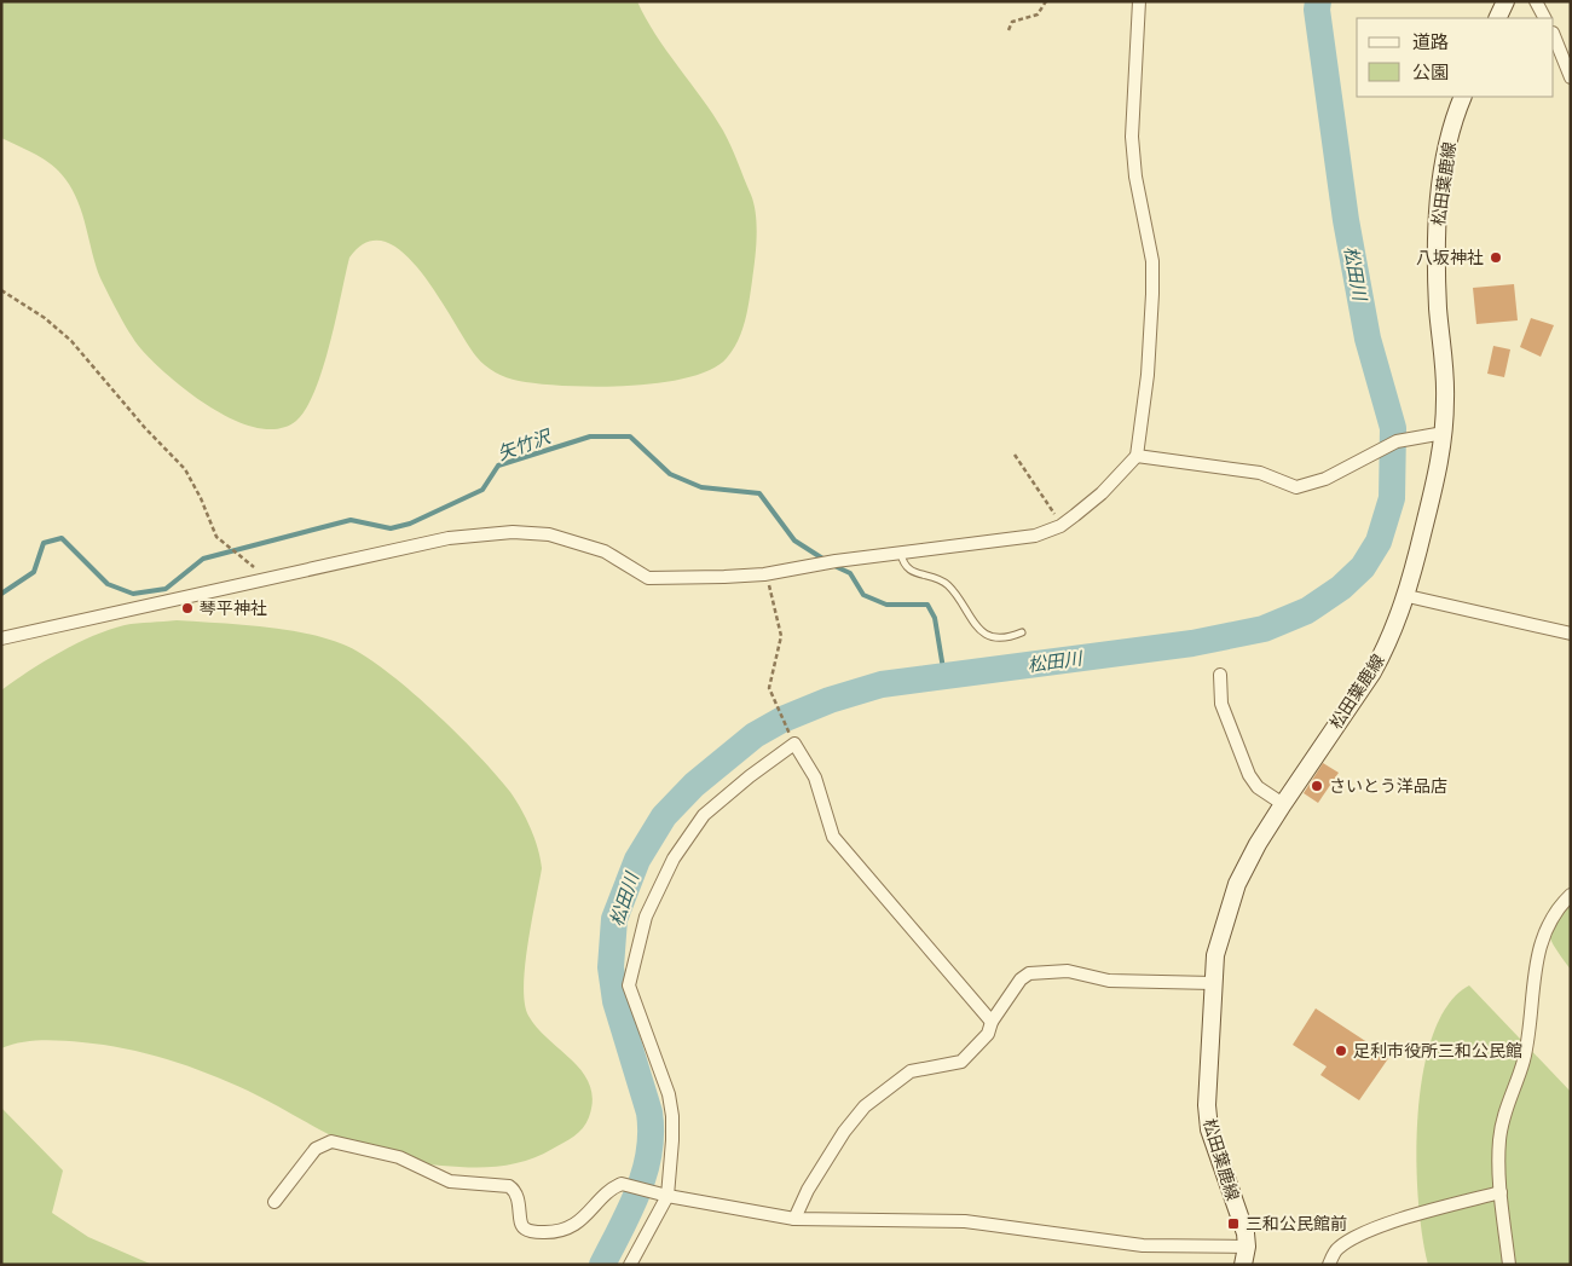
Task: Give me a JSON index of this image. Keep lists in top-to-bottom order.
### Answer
{
  "streets": {
    "main road": ["松田葉鹿線"]
  },
  "water": ["松田川", "矢竹沢"],
  "places": {
    "other": [
      "八坂神社",
      "琴平神社",
      "さいとう洋品店",
      "足利市役所三和公民館"
    ],
    "transit": ["三和公民館前"]
  },
  "legend": ["道路", "公園"]
}
